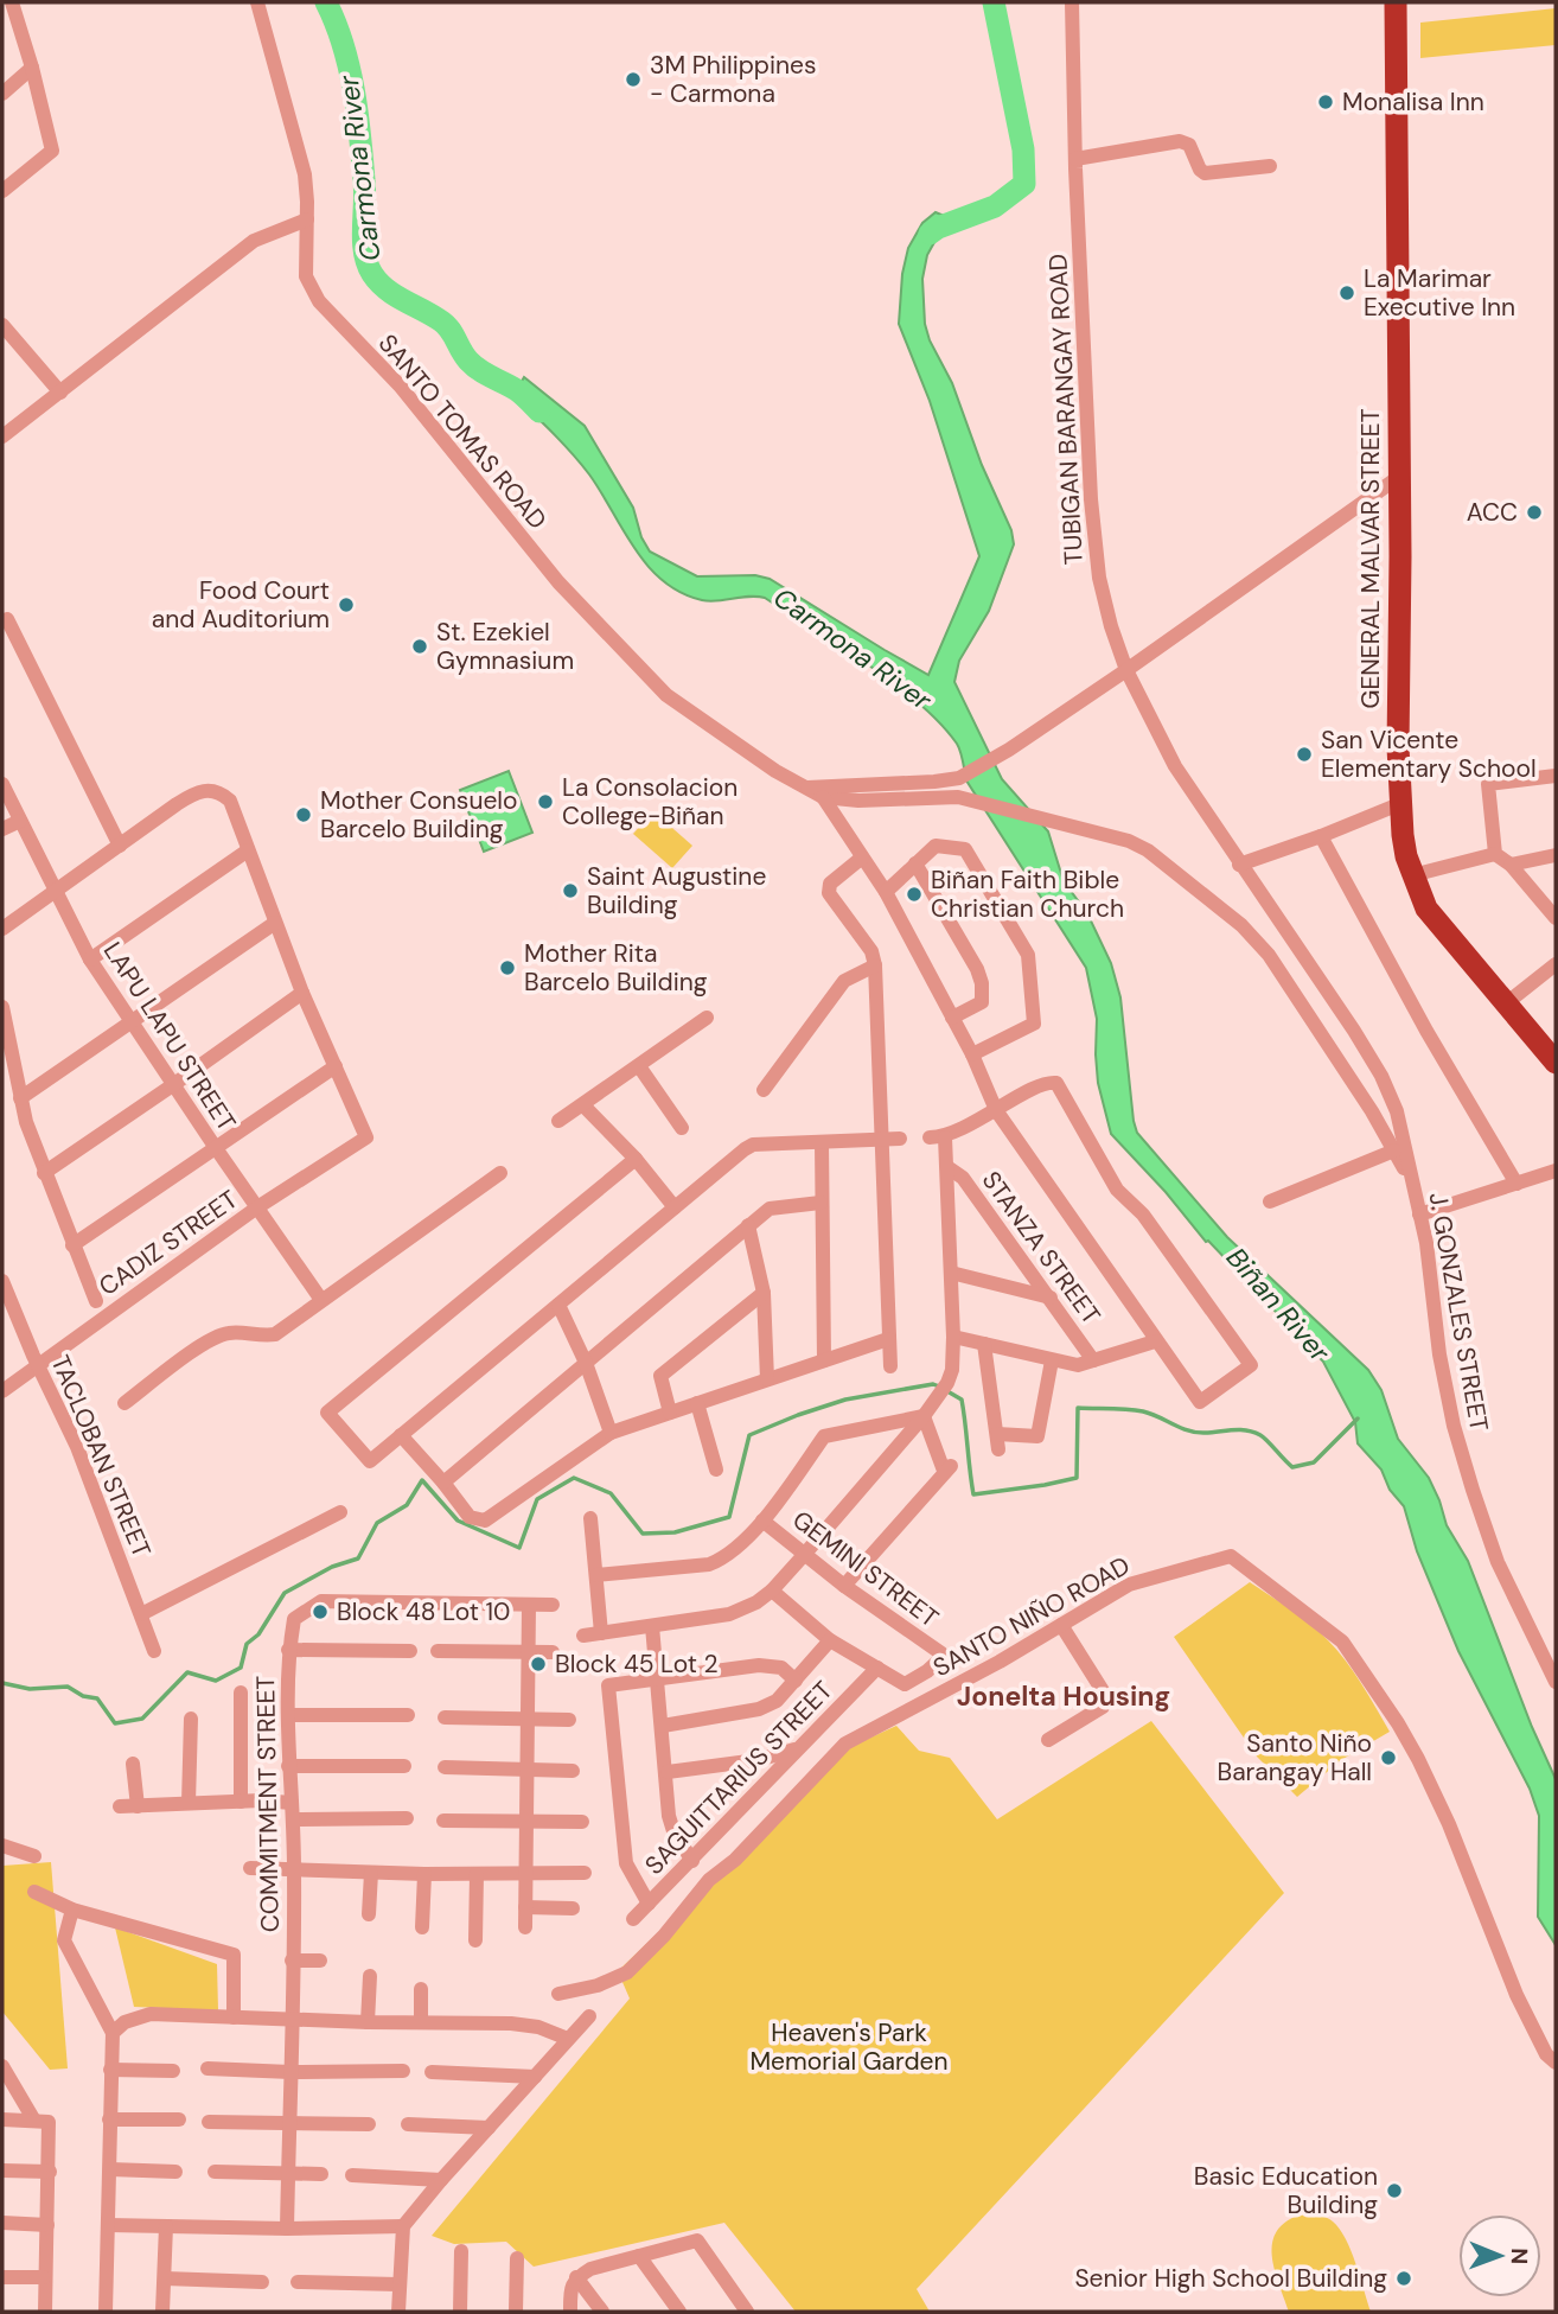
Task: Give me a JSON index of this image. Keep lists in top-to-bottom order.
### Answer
{
  "streets": {
    "highway": ["GENERAL MALVAR STREET"],
    "street": [
      "TUBIGAN BARANGAY ROAD",
      "SANTO TOMAS ROAD",
      "LAPU LAPU STREET",
      "CADIZ STREET",
      "STANZA STREET",
      "J. GONZALES STREET",
      "TACLOBAN STREET",
      "GEMINI STREET",
      "SANTO NIÑO ROAD",
      "SAGUITTARIUS STREET",
      "COMMITMENT STREET"
    ]
  },
  "crossings": [
    ["TUBIGAN BARANGAY ROAD", "J. GONZALES STREET"],
    ["LAPU LAPU STREET", "CADIZ STREET"],
    ["CADIZ STREET", "TACLOBAN STREET"],
    ["GEMINI STREET", "SAGUITTARIUS STREET"]
  ],
  "districts": ["Jonelta Housing"],
  "water": ["Carmona River", "Biñan River"],
  "parks": ["Heaven's Park Memorial Garden"],
  "places": [
    "3M Philippines - Carmona",
    "Monalisa Inn",
    "La Marimar Executive Inn",
    "ACC",
    "Food Court and Auditorium",
    "St. Ezekiel Gymnasium",
    "San Vicente Elementary School",
    "La Consolacion College-Biñan",
    "Mother Consuelo Barcelo Building",
    "Saint Augustine Building",
    "Biñan Faith Bible Christian Church",
    "Mother Rita Barcelo Building",
    "Block 48 Lot 10",
    "Block 45 Lot 2",
    "Santo Niño Barangay Hall",
    "Basic Education Building",
    "Senior High School Building"
  ],
  "north": "right"
}
